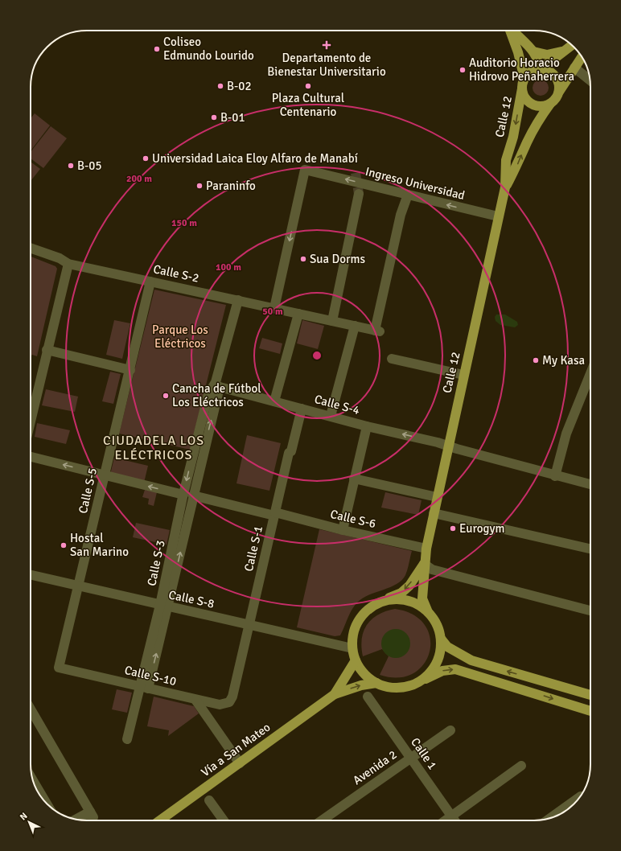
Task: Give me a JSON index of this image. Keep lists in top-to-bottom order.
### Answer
{
  "streets": {
    "main road": ["Calle 12", "Vía a San Mateo"],
    "street": [
      "Ingreso Universidad",
      "Calle S-2",
      "Calle S-4",
      "Calle S-5",
      "Calle S-6",
      "Calle S-1",
      "Calle S-3",
      "Calle S-8",
      "Calle S-10",
      "Calle 1",
      "Avenida 2"
    ]
  },
  "crossings": [
    ["Calle 12", "Ingreso Universidad"],
    ["Calle 12", "Calle S-4"],
    ["Calle 12", "Calle S-6"],
    ["Calle 12", "Calle S-8"],
    ["Ingreso Universidad", "Calle S-2"],
    ["Calle S-2", "Calle S-5"],
    ["Calle S-2", "Calle S-3"],
    ["Calle S-4", "Calle S-1"],
    ["Calle S-4", "Calle S-3"],
    ["Calle S-5", "Calle S-6"],
    ["Calle S-5", "Calle S-8"],
    ["Calle S-5", "Calle S-10"],
    ["Calle S-6", "Calle S-1"],
    ["Calle S-6", "Calle S-3"],
    ["Calle S-1", "Calle S-8"],
    ["Calle S-1", "Calle S-10"],
    ["Calle S-3", "Calle S-8"],
    ["Calle S-3", "Calle S-10"],
    ["Calle 1", "Avenida 2"]
  ],
  "one_way": ["Calle S-6"],
  "districts": ["CIUDADELA LOS ELÉCTRICOS"],
  "parks": ["Parque Los Eléctricos"],
  "places": {
    "health": ["Departamento de Bienestar Universitario"],
    "other": [
      "Coliseo Edmundo Lourido",
      "Auditorio Horacio Hidrovo Peñaherrera",
      "B-02",
      "Plaza Cultural Centenario",
      "B-01",
      "Universidad Laica Eloy Alfaro de Manabí",
      "B-05",
      "Paraninfo",
      "Sua Dorms",
      "My Kasa",
      "Cancha de Fútbol Los Eléctricos",
      "Eurogym",
      "Hostal San Marino"
    ]
  },
  "north": "top left",
  "rings": [
    "200 m",
    "150 m",
    "100 m",
    "50 m"
  ]
}
